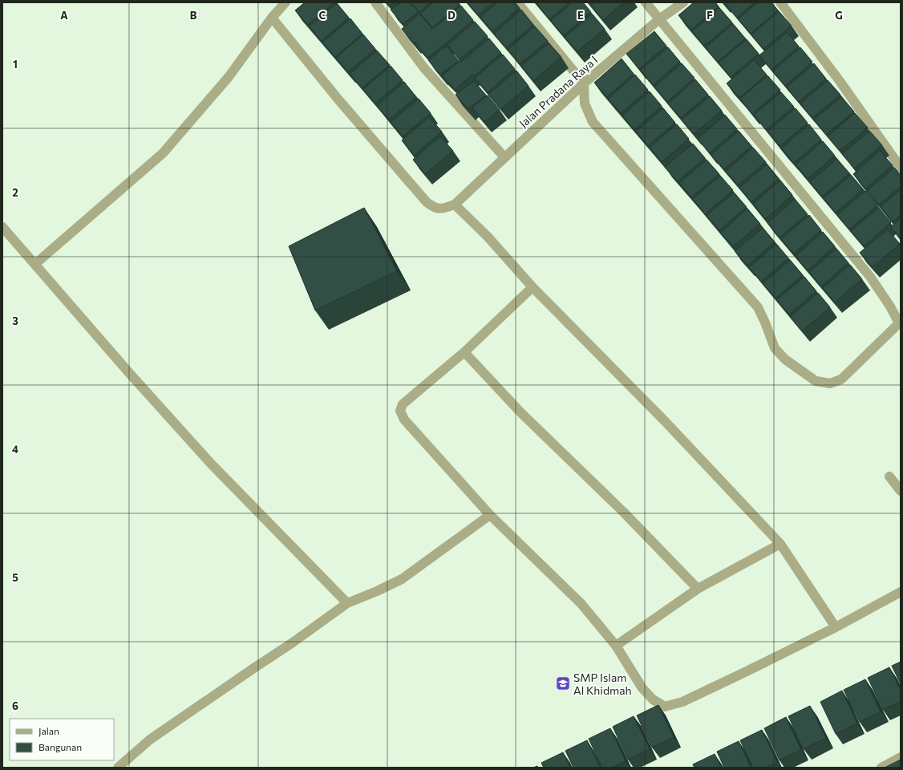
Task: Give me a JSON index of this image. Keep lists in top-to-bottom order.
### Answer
{
  "streets": {
    "street": ["Jalan Pradana Raya I"]
  },
  "places": {
    "school or university": ["SMP Islam Al Khidmah"]
  },
  "legend": ["Jalan", "Bangunan"],
  "grid": {
    "columns": [
      "A",
      "B",
      "C",
      "D",
      "E",
      "F",
      "G"
    ],
    "rows": [
      "1",
      "2",
      "3",
      "4",
      "5",
      "6"
    ]
  }
}
